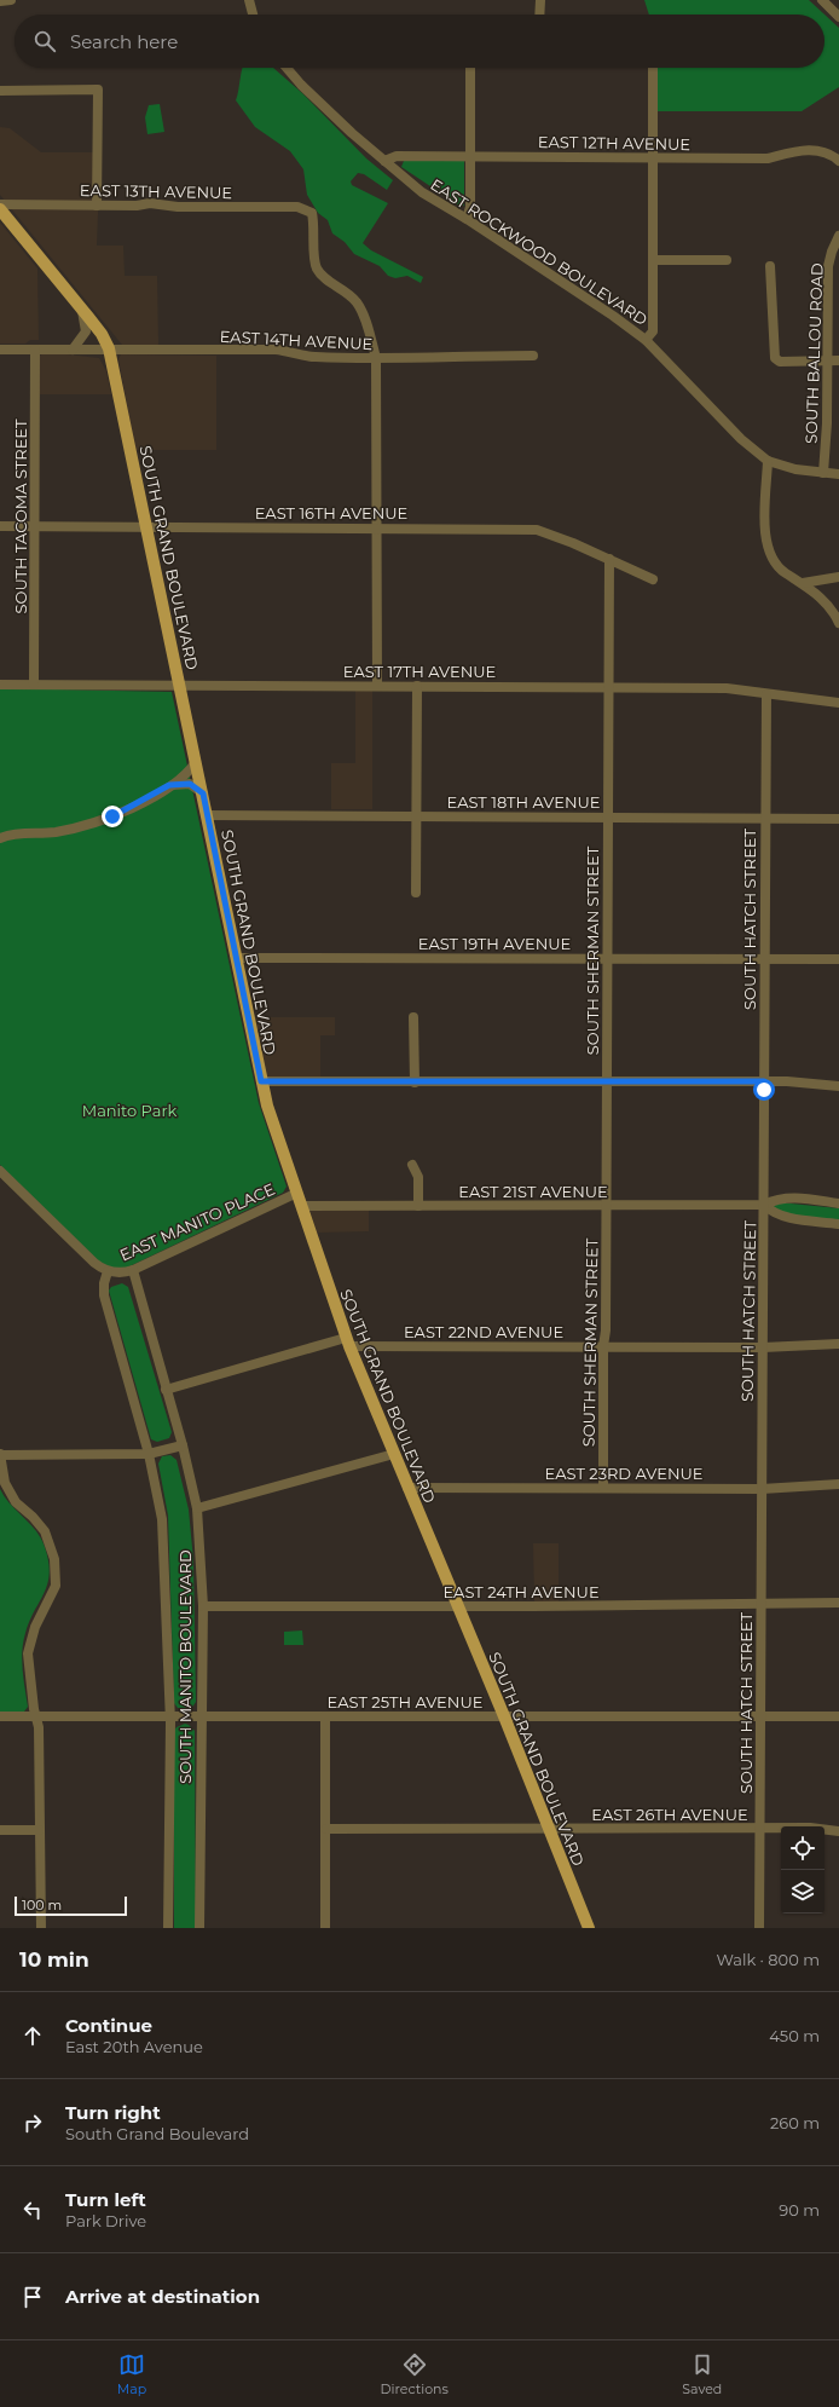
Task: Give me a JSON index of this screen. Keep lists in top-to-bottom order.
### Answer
{
  "streets": {
    "main road": ["SOUTH GRAND BOULEVARD"],
    "street": [
      "EAST 12TH AVENUE",
      "EAST 13TH AVENUE",
      "EAST ROCKWOOD BOULEVARD",
      "EAST 14TH AVENUE",
      "SOUTH BALLOU ROAD",
      "EAST 16TH AVENUE",
      "SOUTH TACOMA STREET",
      "EAST 17TH AVENUE",
      "EAST 18TH AVENUE",
      "SOUTH HATCH STREET",
      "EAST 19TH AVENUE",
      "SOUTH SHERMAN STREET",
      "EAST 21ST AVENUE",
      "EAST MANITO PLACE",
      "EAST 22ND AVENUE",
      "EAST 23RD AVENUE",
      "EAST 24TH AVENUE",
      "SOUTH MANITO BOULEVARD",
      "EAST 25TH AVENUE",
      "EAST 26TH AVENUE"
    ]
  },
  "crossings": [
    ["EAST 12TH AVENUE", "EAST ROCKWOOD BOULEVARD"],
    ["EAST 13TH AVENUE", "EAST 14TH AVENUE"],
    ["EAST ROCKWOOD BOULEVARD", "SOUTH BALLOU ROAD"],
    ["EAST 14TH AVENUE", "SOUTH TACOMA STREET"],
    ["EAST 14TH AVENUE", "SOUTH GRAND BOULEVARD"],
    ["EAST 16TH AVENUE", "SOUTH TACOMA STREET"],
    ["EAST 16TH AVENUE", "SOUTH GRAND BOULEVARD"],
    ["EAST 16TH AVENUE", "SOUTH SHERMAN STREET"],
    ["SOUTH TACOMA STREET", "EAST 17TH AVENUE"],
    ["SOUTH GRAND BOULEVARD", "EAST 17TH AVENUE"],
    ["SOUTH GRAND BOULEVARD", "EAST 18TH AVENUE"],
    ["SOUTH GRAND BOULEVARD", "EAST 19TH AVENUE"],
    ["SOUTH GRAND BOULEVARD", "EAST 21ST AVENUE"],
    ["SOUTH GRAND BOULEVARD", "EAST MANITO PLACE"],
    ["SOUTH GRAND BOULEVARD", "EAST 22ND AVENUE"],
    ["SOUTH GRAND BOULEVARD", "EAST 23RD AVENUE"],
    ["SOUTH GRAND BOULEVARD", "EAST 24TH AVENUE"],
    ["SOUTH GRAND BOULEVARD", "EAST 25TH AVENUE"],
    ["SOUTH GRAND BOULEVARD", "EAST 26TH AVENUE"],
    ["EAST 17TH AVENUE", "SOUTH HATCH STREET"],
    ["EAST 17TH AVENUE", "SOUTH SHERMAN STREET"],
    ["EAST 18TH AVENUE", "SOUTH HATCH STREET"],
    ["EAST 18TH AVENUE", "SOUTH SHERMAN STREET"],
    ["SOUTH HATCH STREET", "EAST 19TH AVENUE"],
    ["SOUTH HATCH STREET", "EAST 21ST AVENUE"],
    ["SOUTH HATCH STREET", "EAST 22ND AVENUE"],
    ["SOUTH HATCH STREET", "EAST 23RD AVENUE"],
    ["SOUTH HATCH STREET", "EAST 24TH AVENUE"],
    ["SOUTH HATCH STREET", "EAST 25TH AVENUE"],
    ["SOUTH HATCH STREET", "EAST 26TH AVENUE"],
    ["EAST 19TH AVENUE", "SOUTH SHERMAN STREET"],
    ["SOUTH SHERMAN STREET", "EAST 21ST AVENUE"],
    ["SOUTH SHERMAN STREET", "EAST 22ND AVENUE"],
    ["SOUTH SHERMAN STREET", "EAST 23RD AVENUE"],
    ["EAST MANITO PLACE", "SOUTH MANITO BOULEVARD"],
    ["EAST 22ND AVENUE", "SOUTH MANITO BOULEVARD"],
    ["EAST 24TH AVENUE", "SOUTH MANITO BOULEVARD"],
    ["SOUTH MANITO BOULEVARD", "EAST 25TH AVENUE"]
  ],
  "parks": ["Manito Park"],
  "scale_bar": "100 m",
  "page": {
    "search": "Search here",
    "scale": "100 m",
    "heading": ["10 min", "Walk · 800 m"],
    "list": [
      ["Continue", "East 20th Avenue", "450 m"],
      ["Turn right", "South Grand Boulevard", "260 m"],
      ["Turn left", "Park Drive", "90 m"],
      "Arrive at destination"
    ],
    "nav": ["Map", "Directions", "Saved"]
  }
}
